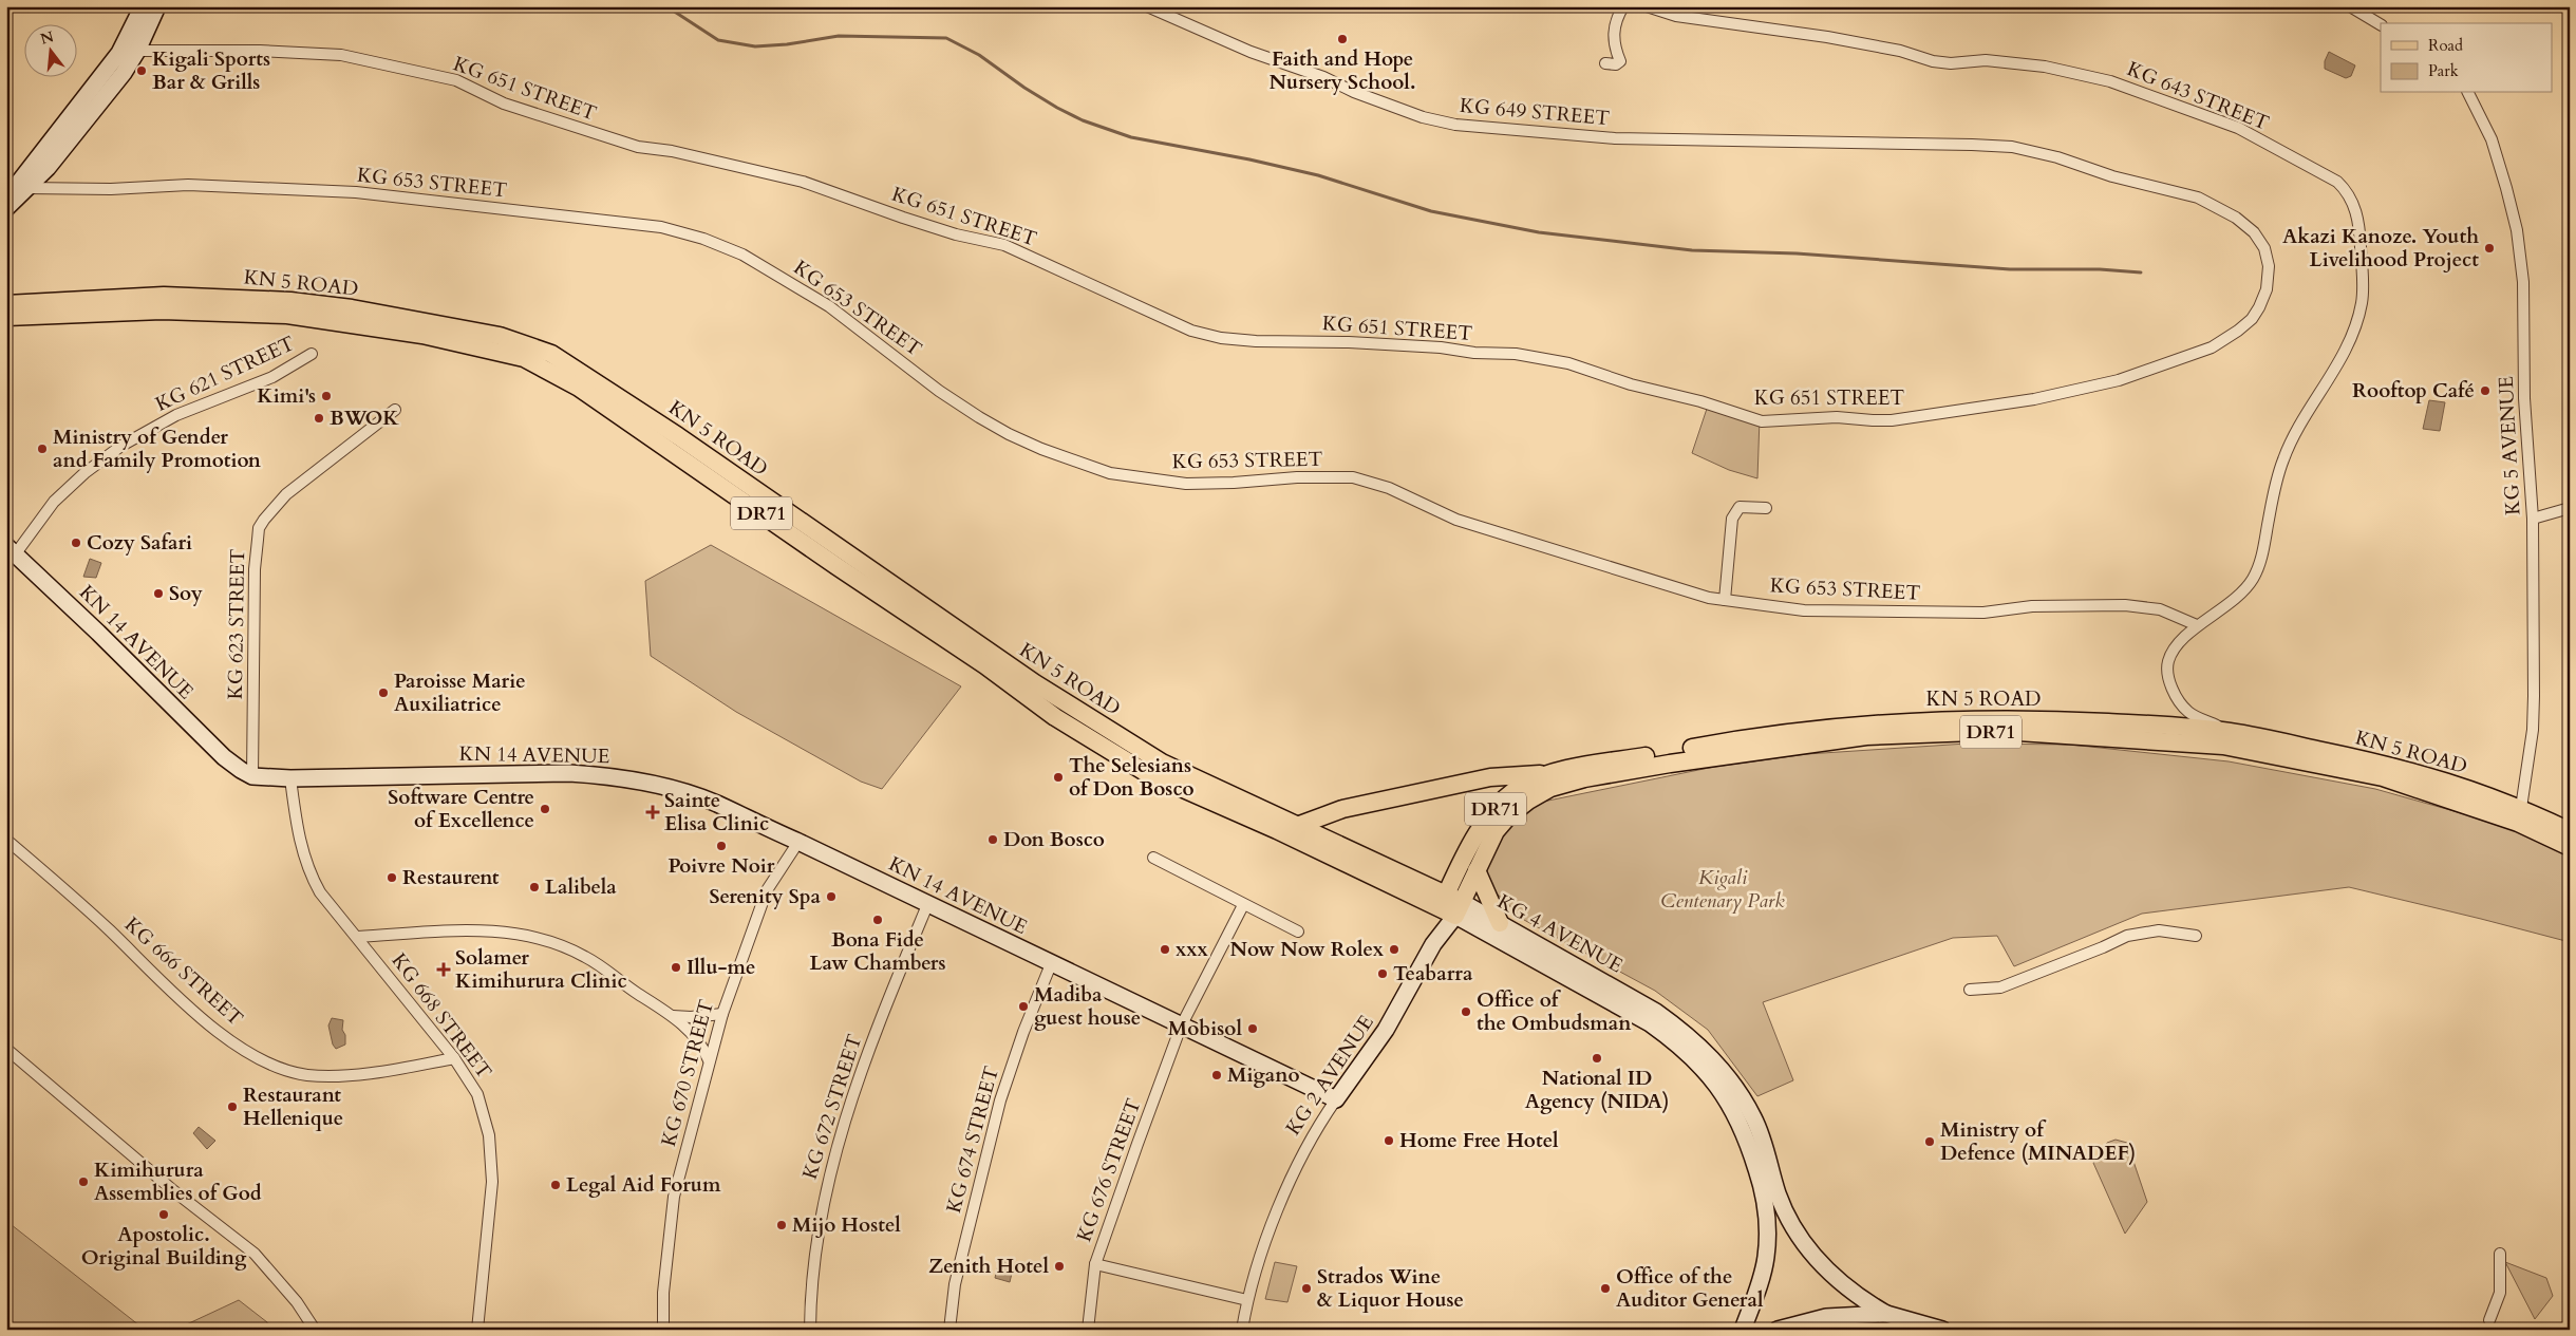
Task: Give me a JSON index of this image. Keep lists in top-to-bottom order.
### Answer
{
  "streets": {
    "main road": [
      "KN 5 ROAD",
      "DR71",
      "KN 14 AVENUE",
      "KG 4 AVENUE",
      "KG 2 AVENUE"
    ],
    "street": [
      "KG 651 STREET",
      "KG 643 STREET",
      "KG 649 STREET",
      "KG 653 STREET",
      "KG 621 STREET",
      "KG 5 AVENUE",
      "KG 623 STREET",
      "KG 666 STREET",
      "KG 668 STREET",
      "KG 670 STREET",
      "KG 672 STREET",
      "KG 674 STREET",
      "KG 676 STREET"
    ]
  },
  "crossings": [
    ["KG 651 STREET", "KG 649 STREET"],
    ["KG 643 STREET", "KG 653 STREET"],
    ["KG 643 STREET", "KN 5 ROAD"],
    ["KN 5 ROAD", "KG 5 AVENUE"],
    ["KN 5 ROAD", "KG 4 AVENUE"],
    ["KN 5 ROAD", "KG 2 AVENUE"],
    ["KG 621 STREET", "KN 14 AVENUE"],
    ["KG 623 STREET", "KN 14 AVENUE"],
    ["KN 14 AVENUE", "KG 668 STREET"],
    ["KN 14 AVENUE", "KG 670 STREET"],
    ["KN 14 AVENUE", "KG 2 AVENUE"],
    ["KN 14 AVENUE", "KG 672 STREET"],
    ["KN 14 AVENUE", "KG 674 STREET"],
    ["KN 14 AVENUE", "KG 676 STREET"],
    ["KG 4 AVENUE", "KG 2 AVENUE"],
    ["KG 666 STREET", "KG 668 STREET"]
  ],
  "parks": ["Kigali Centenary Park"],
  "places": {
    "other": [
      "Faith and Hope Nursery School.",
      "Kigali Sports Bar & Grills",
      "Akazi Kanoze. Youth Livelihood Project",
      "Rooftop Café",
      "Kimi's",
      "BWOK",
      "Ministry of Gender and Family Promotion",
      "Cozy Safari",
      "Soy",
      "Paroisse Marie Auxiliatrice",
      "The Selesians of Don Bosco",
      "Software Centre of Excellence",
      "Don Bosco",
      "Poivre Noir",
      "Restaurent",
      "Lalibela",
      "Serenity Spa",
      "Bona Fide Law Chambers",
      "xxx",
      "Now Now Rolex",
      "Illu-me",
      "Teabarra",
      "Madiba guest house",
      "Office of the Ombudsman",
      "Mobisol",
      "National ID Agency (NIDA)",
      "Migano",
      "Restaurant Hellenique",
      "Home Free Hotel",
      "Ministry of Defence (MINADEF)",
      "Kimihurura Assemblies of God",
      "Legal Aid Forum",
      "Apostolic. Original Building",
      "Mijo Hostel",
      "Zenith Hotel",
      "Strados Wine & Liquor House",
      "Office of the Auditor General"
    ],
    "health": ["Sainte Elisa Clinic", "Solamer Kimihurura Clinic"]
  },
  "legend": ["Road", "Park"],
  "north": "top"
}
